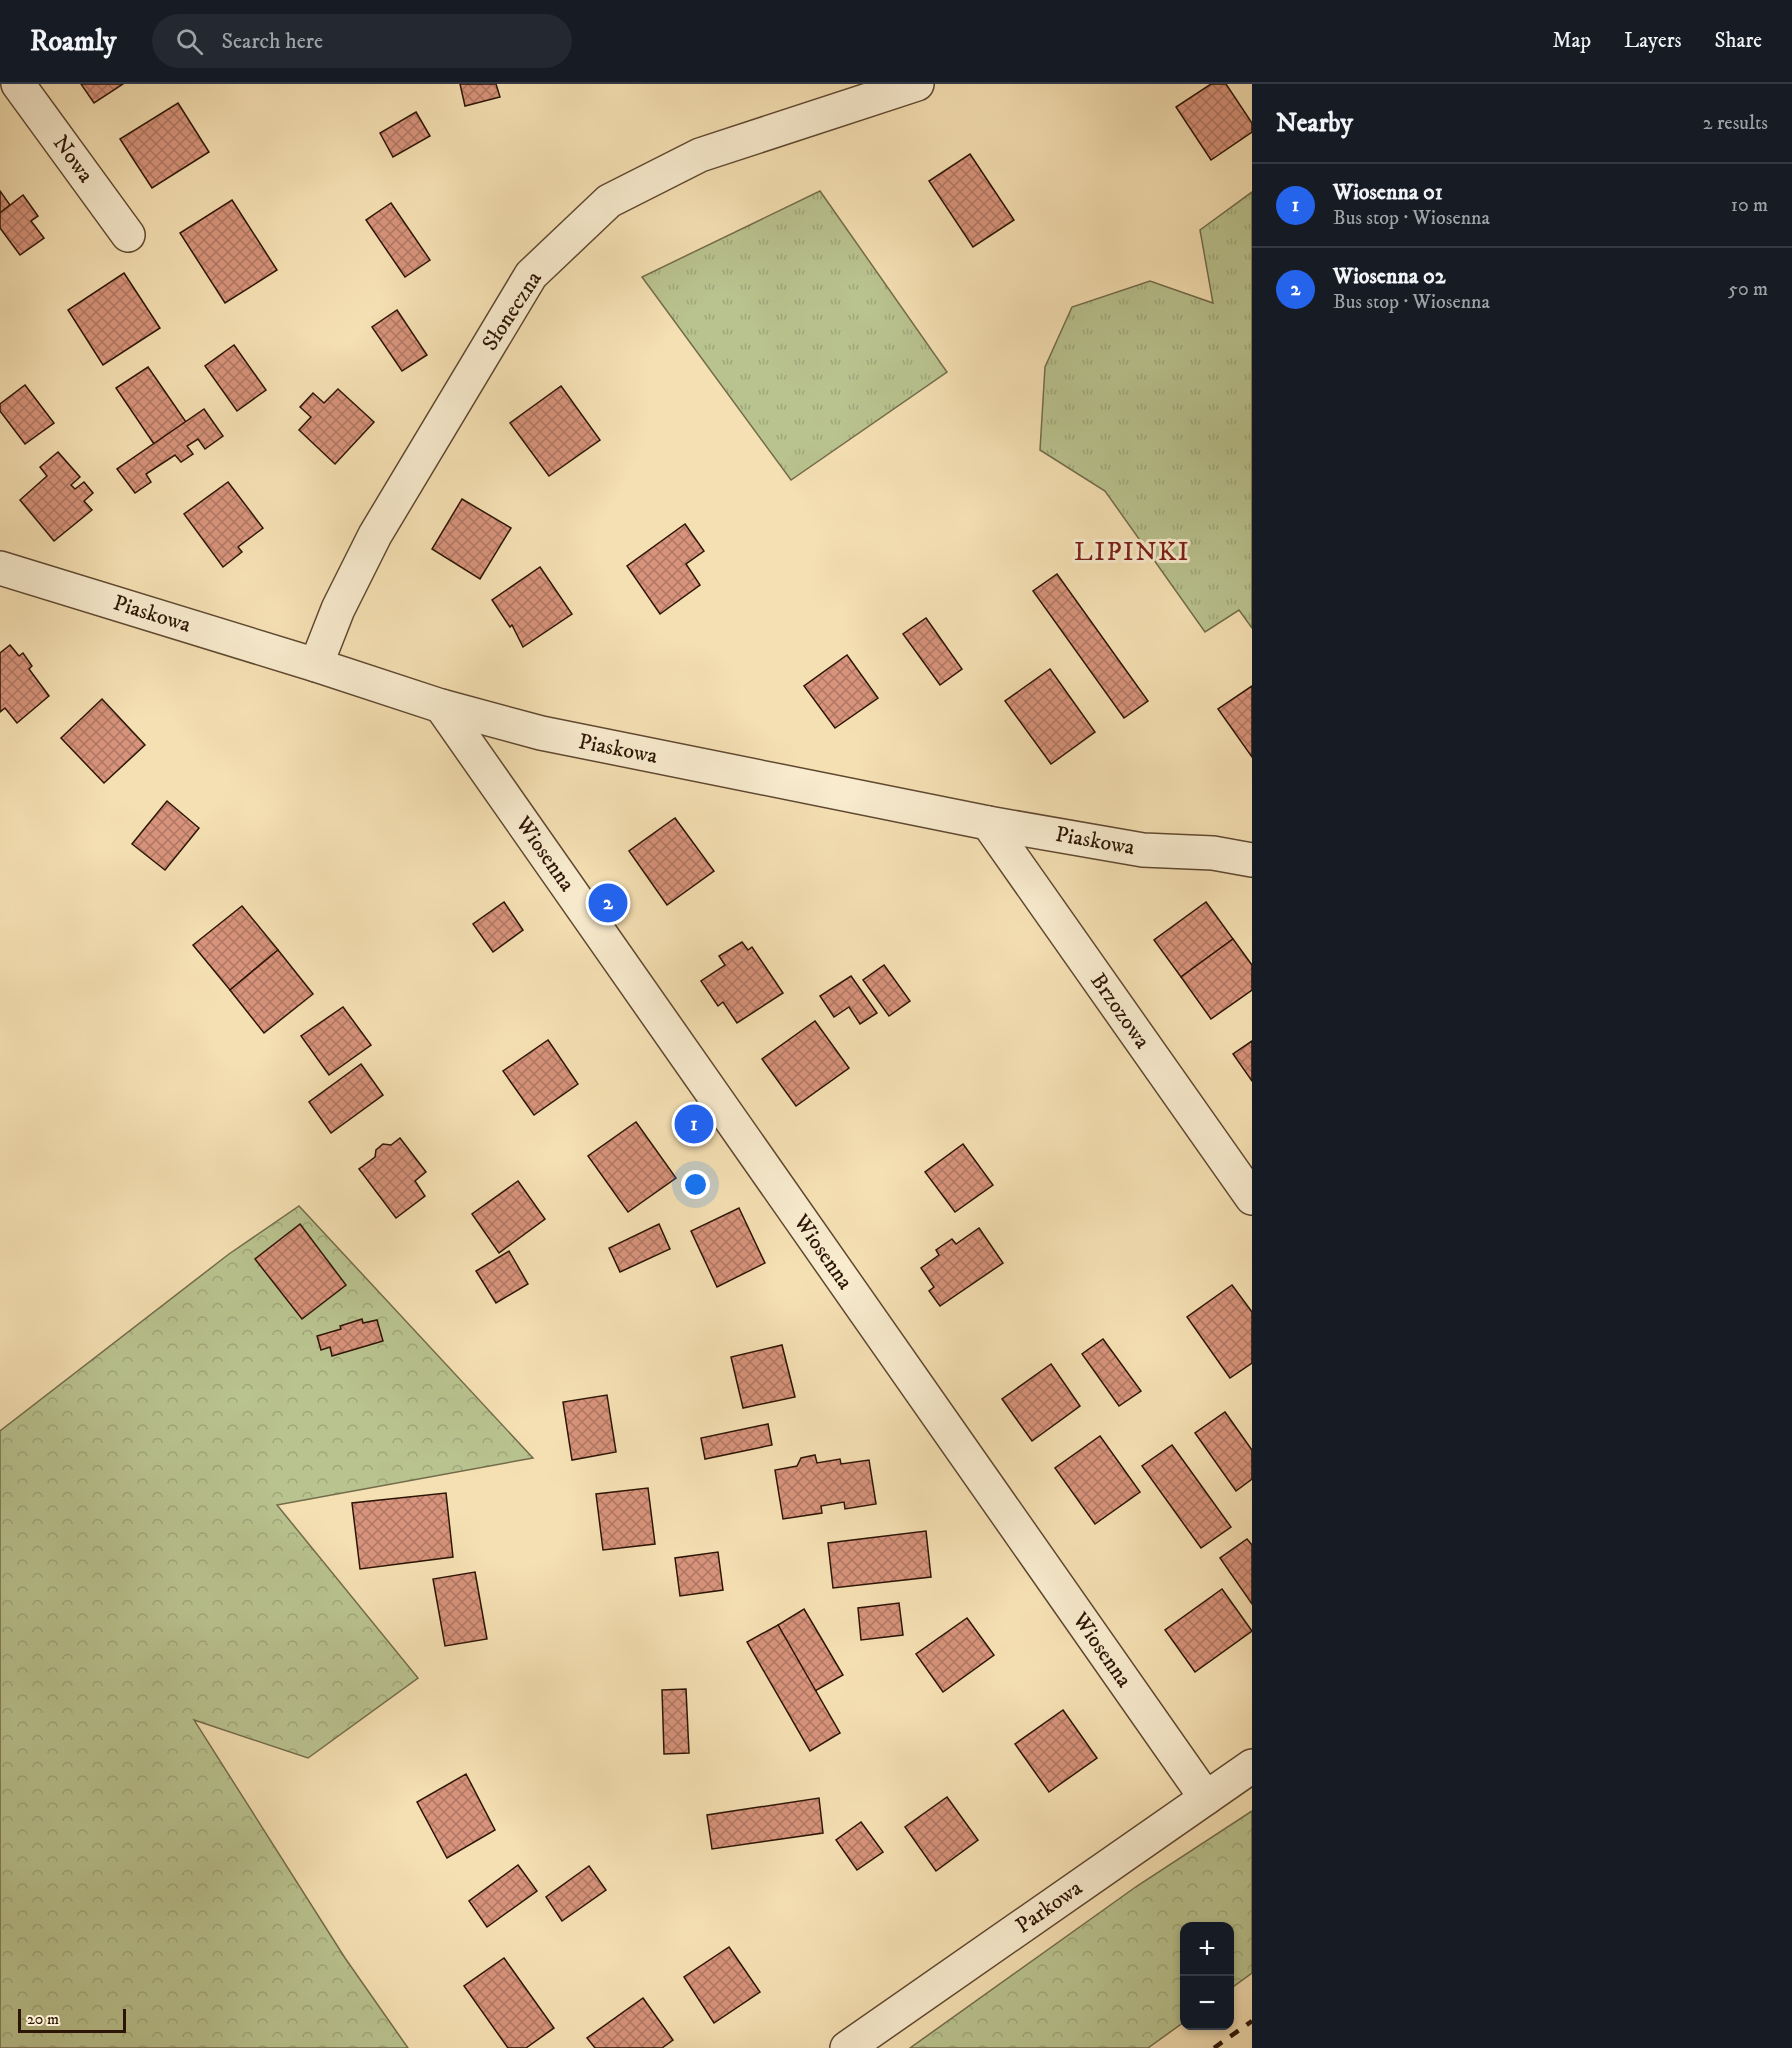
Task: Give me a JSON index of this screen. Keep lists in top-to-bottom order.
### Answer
{
  "streets": {
    "street": [
      "Nowa",
      "Słoneczna",
      "Piaskowa",
      "Wiosenna",
      "Brzozowa",
      "Parkowa"
    ]
  },
  "crossings": [
    ["Słoneczna", "Piaskowa"],
    ["Piaskowa", "Wiosenna"],
    ["Piaskowa", "Brzozowa"],
    ["Wiosenna", "Parkowa"]
  ],
  "districts": ["LIPINKI"],
  "scale_bar": "20 m",
  "page": {
    "header": "Roamly",
    "search": "Search here",
    "nav": ["Map", "Layers", "Share"],
    "heading": ["Nearby", "2 results"],
    "list": [
      {
        "mark": "1",
        "name": "Wiosenna 01",
        "note": "Bus stop · Wiosenna",
        "value": "10 m"
      },
      {
        "mark": "2",
        "name": "Wiosenna 02",
        "note": "Bus stop · Wiosenna",
        "value": "50 m"
      }
    ],
    "pins": ["2", "1"],
    "map_buttons": ["+", "−"],
    "scale": "20 m"
  }
}
